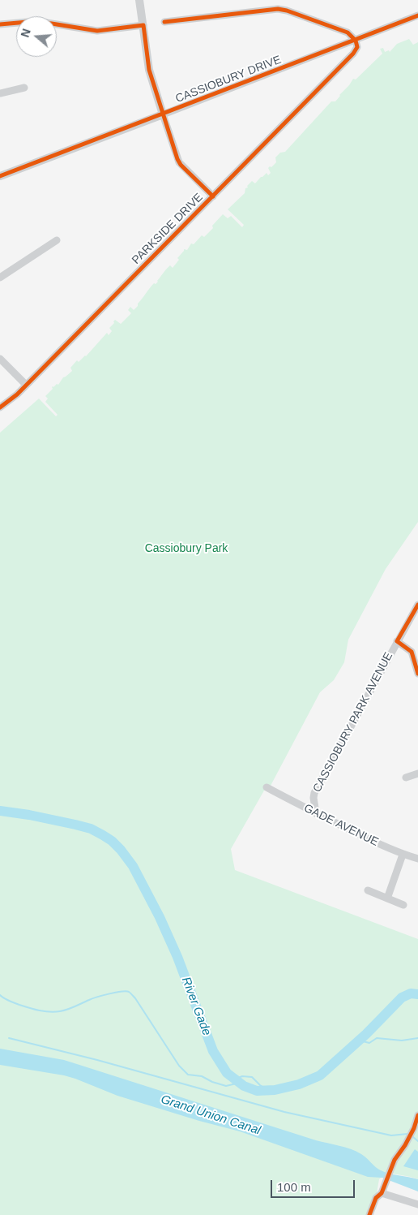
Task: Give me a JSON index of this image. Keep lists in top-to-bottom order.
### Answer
{
  "streets": {
    "street": [
      "CASSIOBURY DRIVE",
      "PARKSIDE DRIVE",
      "CASSIOBURY PARK AVENUE",
      "GADE AVENUE"
    ]
  },
  "crossings": [
    ["CASSIOBURY DRIVE", "PARKSIDE DRIVE"],
    ["CASSIOBURY PARK AVENUE", "GADE AVENUE"]
  ],
  "water": ["River Gade", "Grand Union Canal"],
  "parks": ["Cassiobury Park"],
  "scale_bar": "100 m",
  "north": "left"
}
